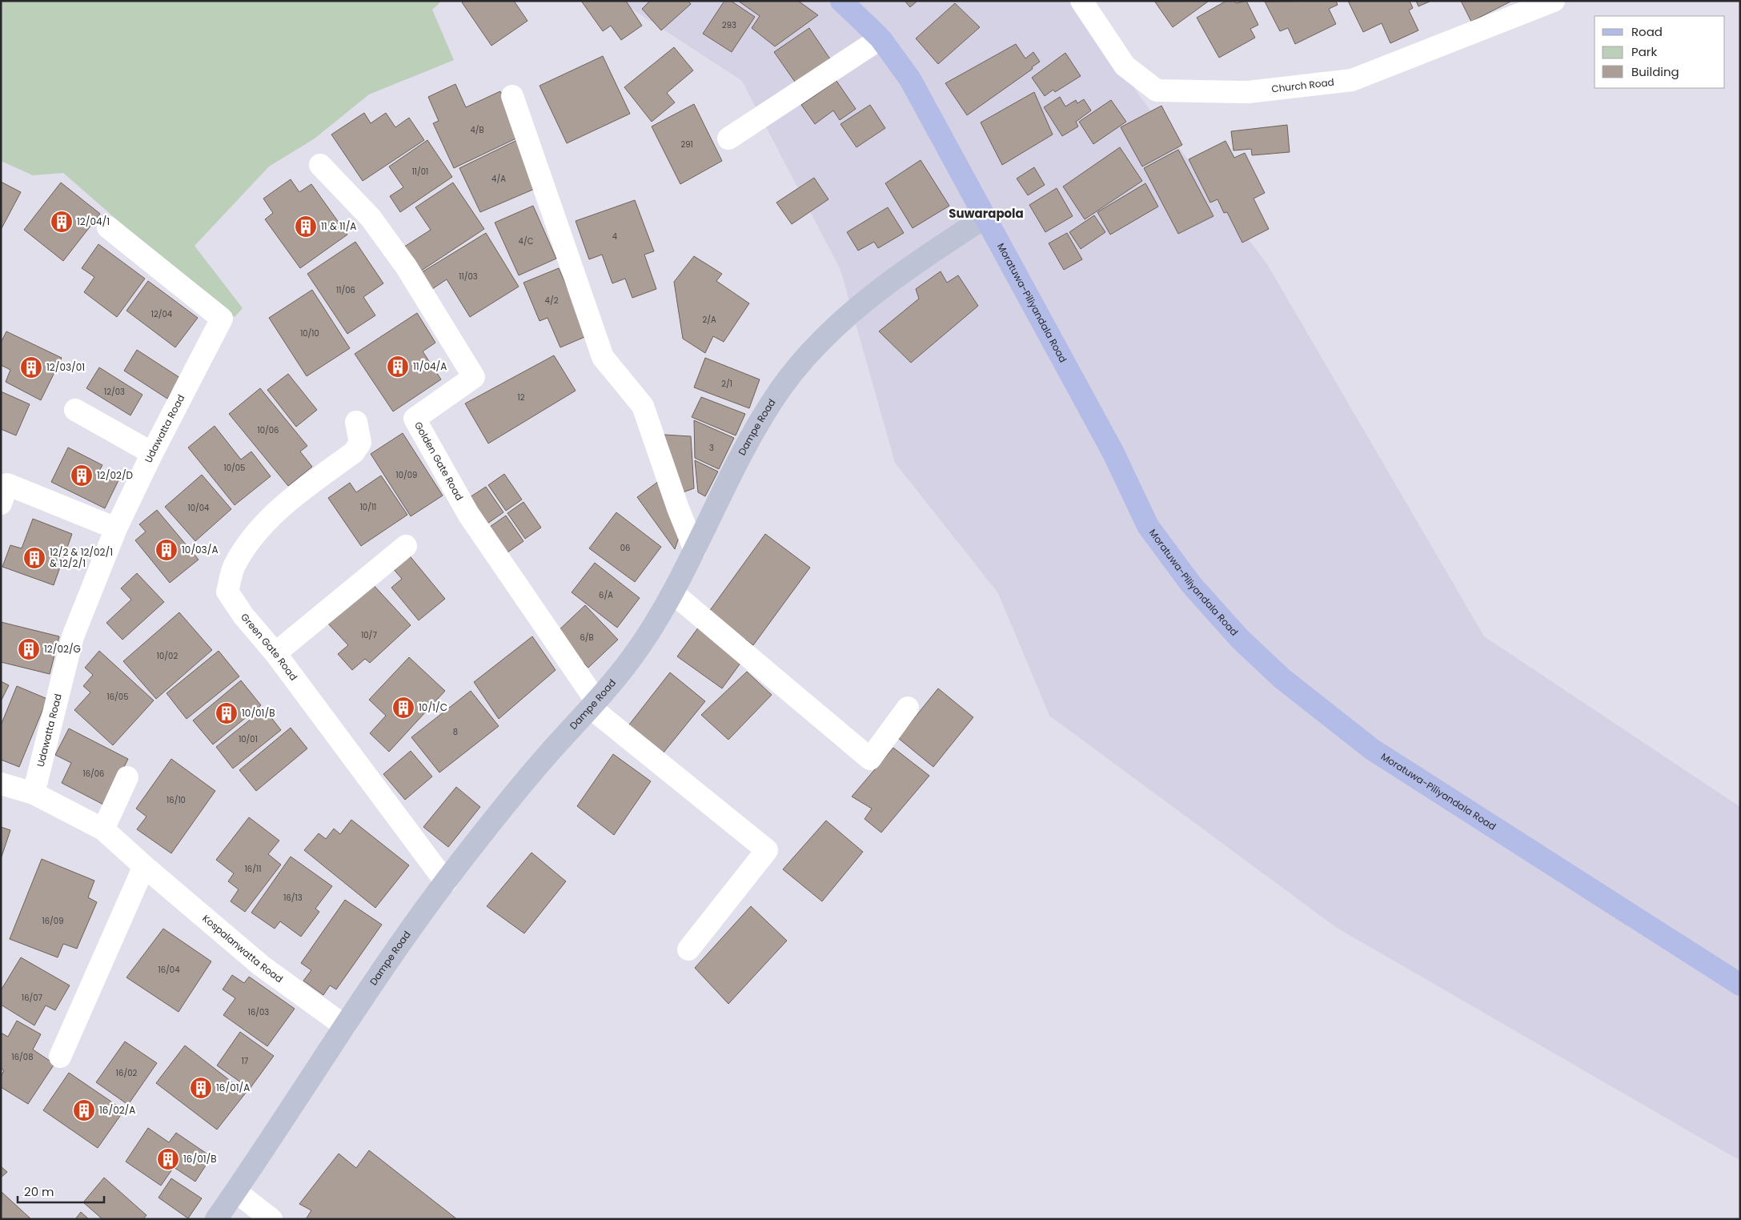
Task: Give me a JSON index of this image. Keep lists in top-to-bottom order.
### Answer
{
  "streets": {
    "main road": ["Moratuwa-Piliyandala Road"],
    "street": [
      "Church Road",
      "Dampe Road",
      "Udawatta Road",
      "Golden Gate Road",
      "Green Gate Road",
      "Kospalanwatta Road"
    ]
  },
  "crossings": [
    ["Moratuwa-Piliyandala Road", "Dampe Road"],
    ["Dampe Road", "Golden Gate Road"],
    ["Dampe Road", "Green Gate Road"],
    ["Dampe Road", "Kospalanwatta Road"],
    ["Udawatta Road", "Kospalanwatta Road"]
  ],
  "districts": ["Suwarapola"],
  "places": {
    "building": [
      "12/04/1",
      "11 & 11/A",
      "11/04/A",
      "12/03/01",
      "12/02/D",
      "10/03/A",
      "12/2 & 12/02/1 & 12/2/1",
      "12/02/G",
      "10/1/C",
      "10/01/B",
      "16/01/A",
      "16/02/A",
      "16/01/B"
    ]
  },
  "house_numbers": [
    "293",
    "4/B",
    "291",
    "11/01",
    "4/A",
    "4",
    "4/C",
    "11/03",
    "11/06",
    "4/2",
    "12/04",
    "2/A",
    "10/10",
    "2/1",
    "12/03",
    "12",
    "10/06",
    "3",
    "10/05",
    "10/09",
    "10/11",
    "10/04",
    "06",
    "6/A",
    "10/7",
    "6/B",
    "10/02",
    "16/05",
    "8",
    "10/01",
    "16/06",
    "16/10",
    "16/11",
    "16/13",
    "16/09",
    "16/04",
    "16/07",
    "16/03",
    "16/08",
    "17",
    "16/02"
  ],
  "legend": ["Road", "Park", "Building"],
  "scale_bar": "20 m"
}
